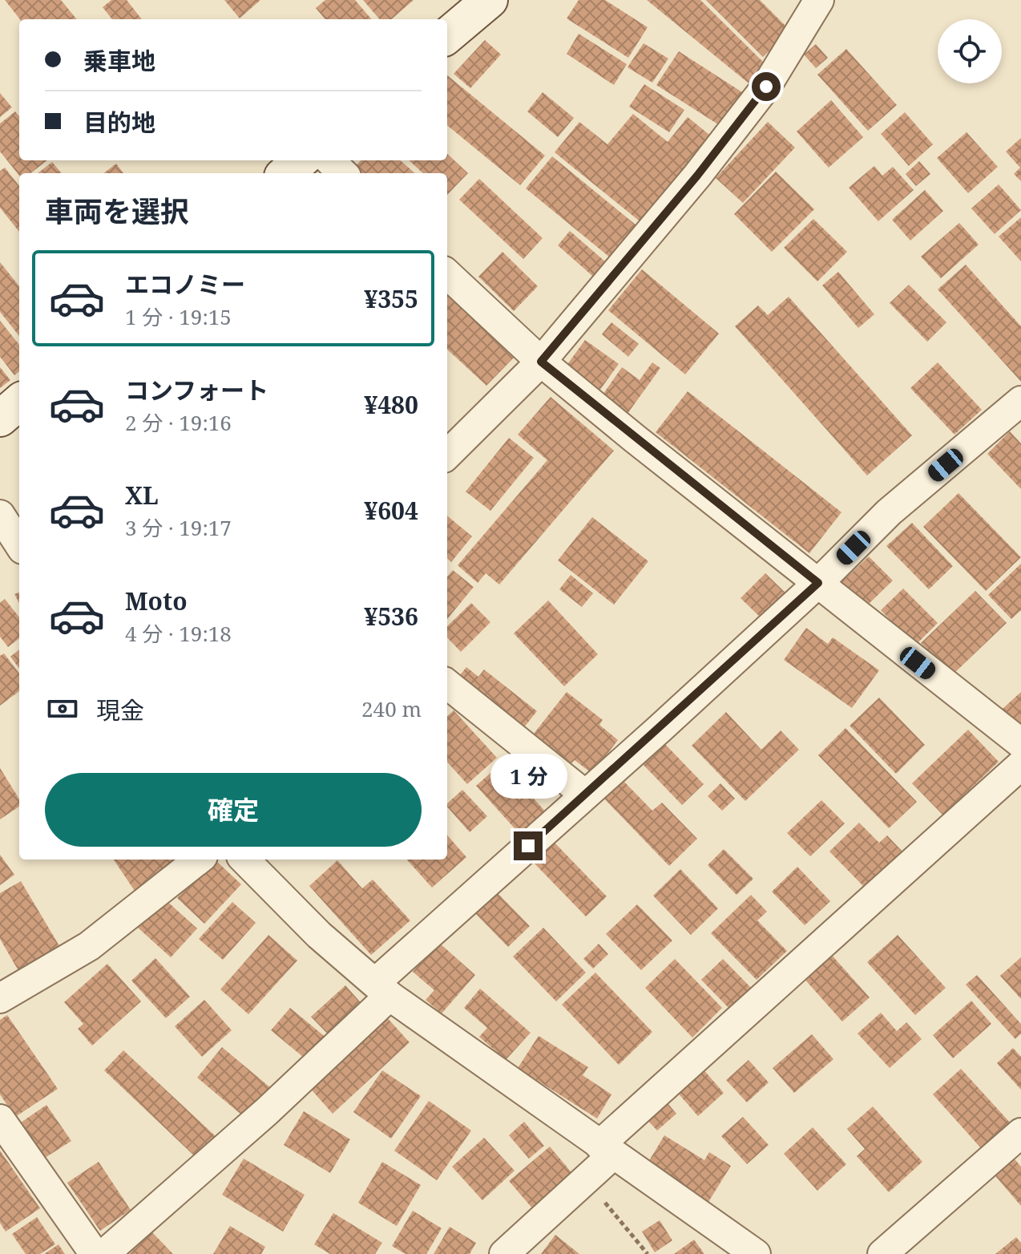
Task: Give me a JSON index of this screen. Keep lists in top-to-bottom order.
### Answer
{
  "page": {
    "banner": ["乗車地", "目的地"],
    "heading": "車両を選択",
    "list": [
      {
        "name": "エコノミー",
        "note": "1 分 · 19:15",
        "value": "¥355"
      },
      {
        "name": "コンフォート",
        "note": "2 分 · 19:16",
        "value": "¥480"
      },
      {
        "name": "XL",
        "note": "3 分 · 19:17",
        "value": "¥604"
      },
      {
        "name": "Moto",
        "note": "4 分 · 19:18",
        "value": "¥536"
      }
    ],
    "pay": ["現金", "240 m"],
    "bubble": "1 分",
    "buttons": "確定"
  }
}
